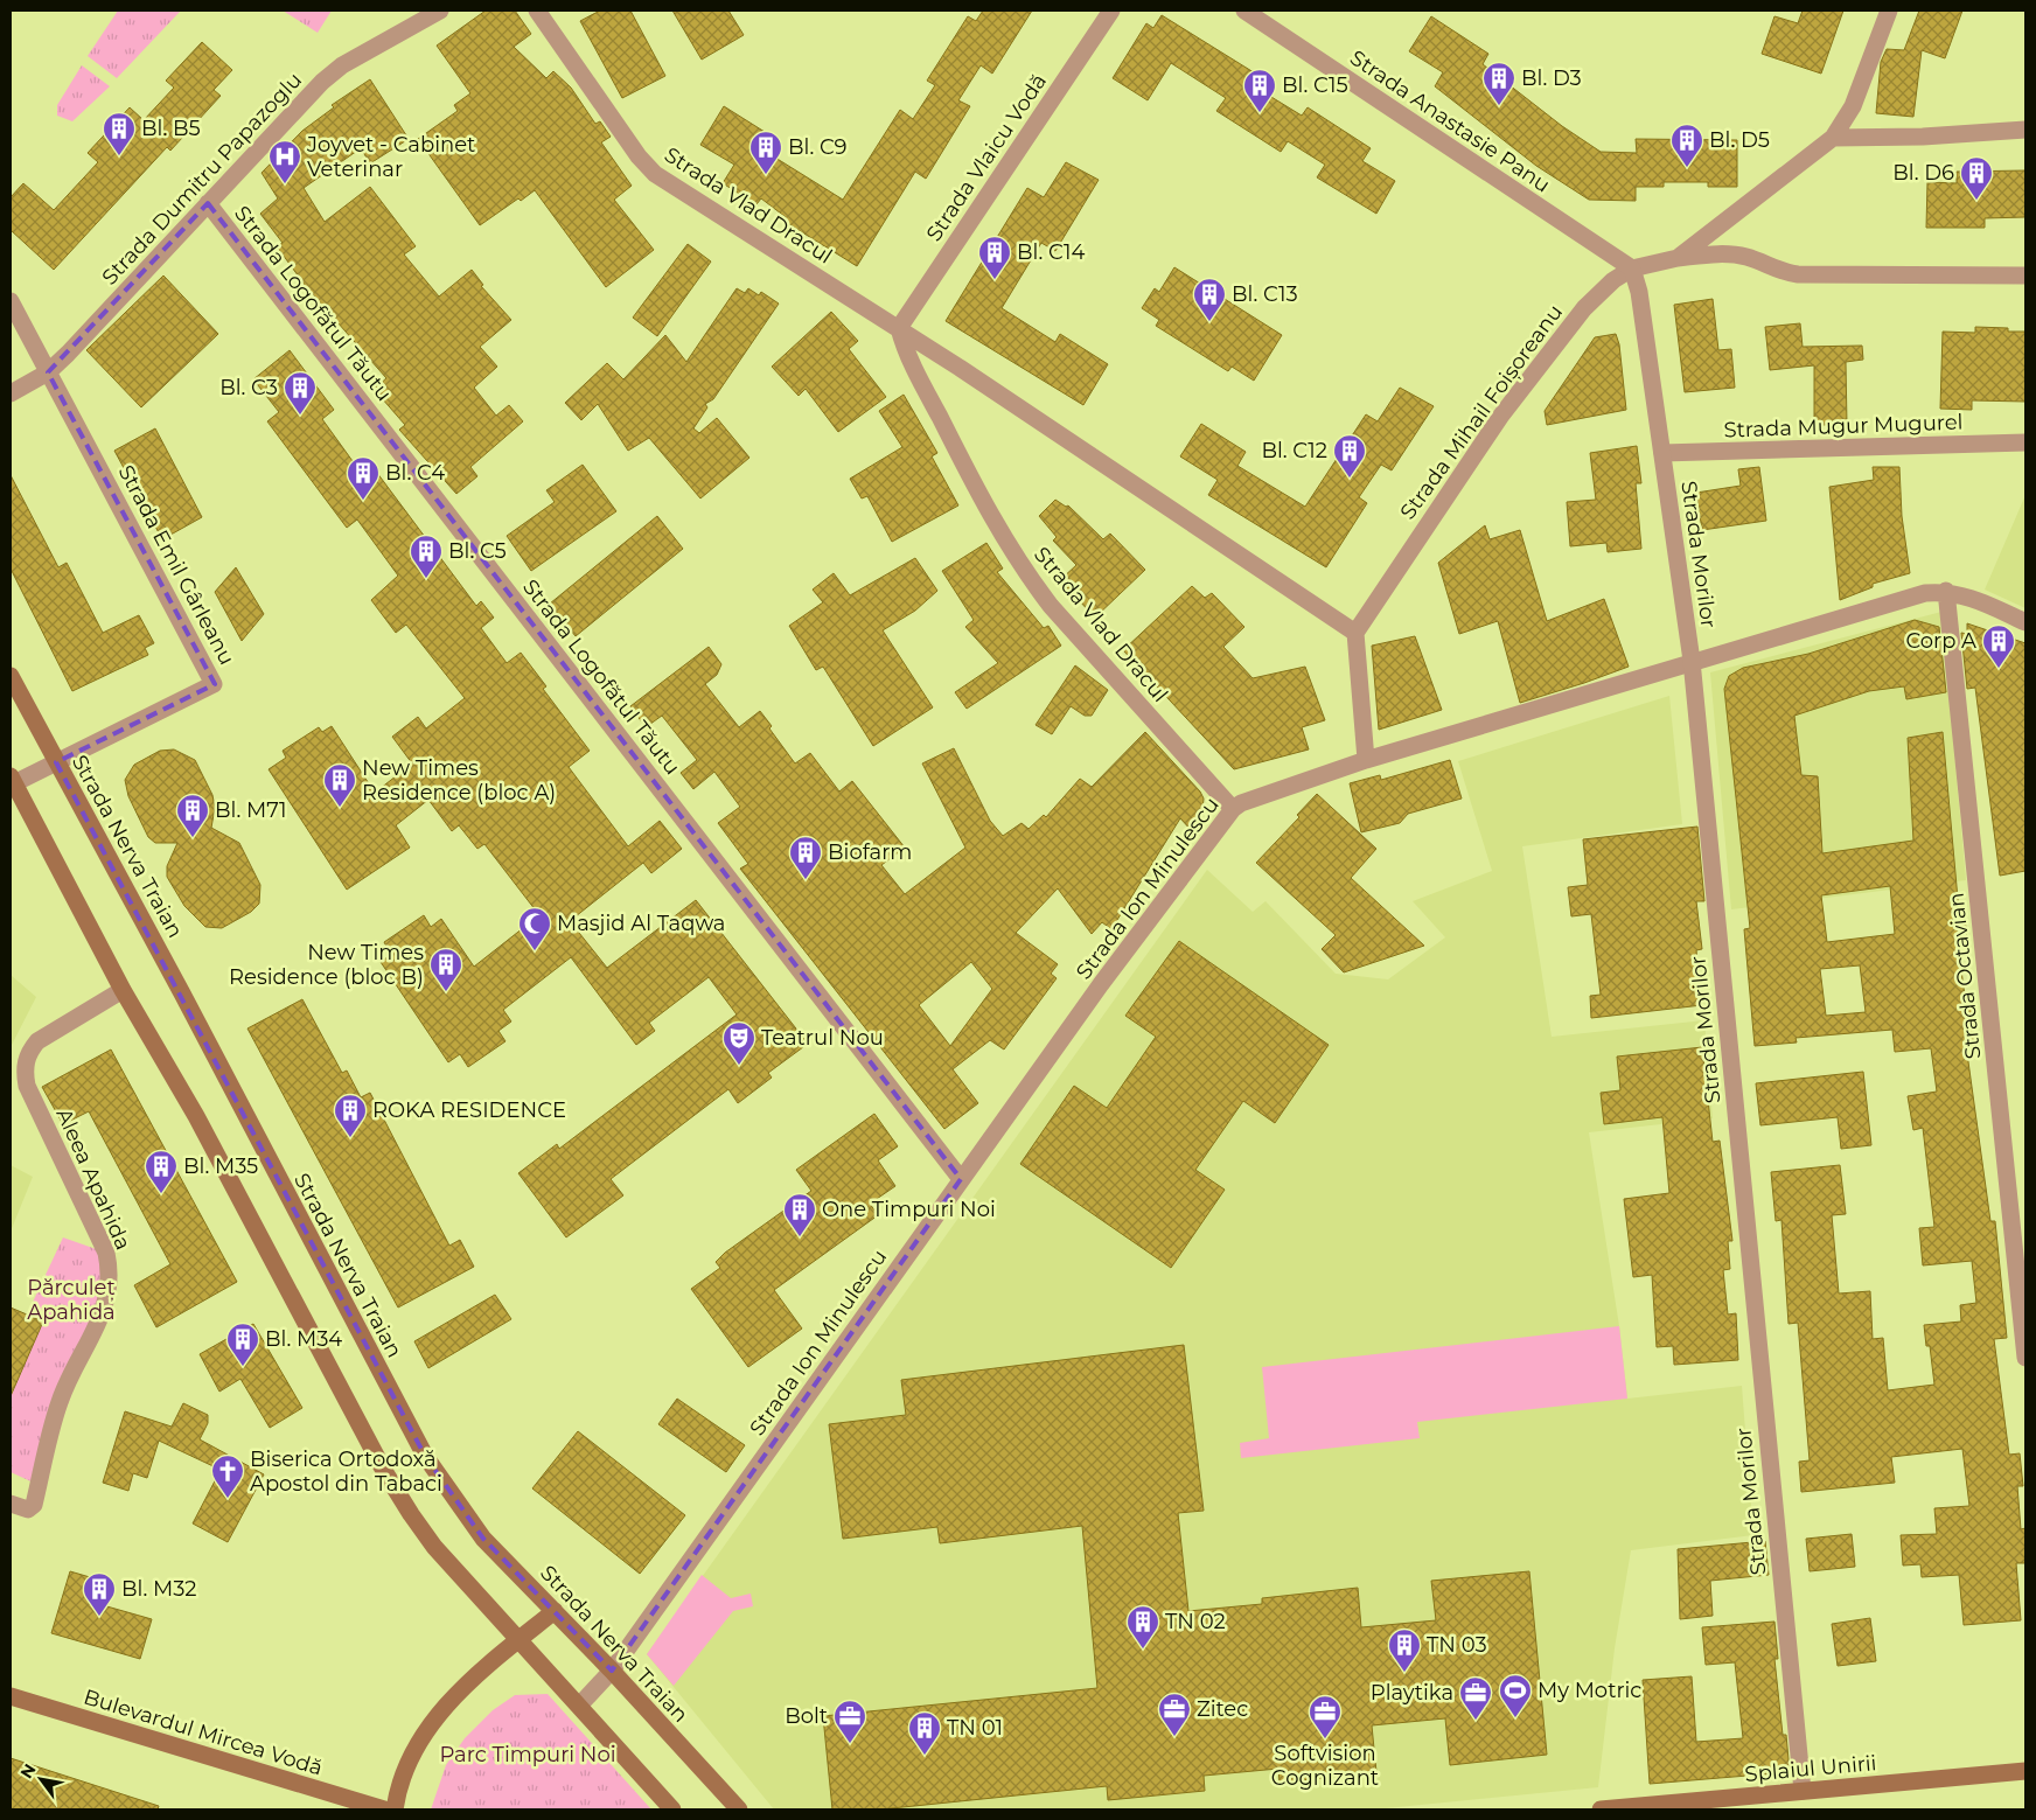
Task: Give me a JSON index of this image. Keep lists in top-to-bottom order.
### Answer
{
  "streets": {
    "main road": ["Strada Nerva Traian", "Bulevardul Mircea Vodă", "Splaiul Unirii"],
    "street": [
      "Strada Anastasie Panu",
      "Strada Vlaicu Vodă",
      "Strada Dumitru Papazoglu",
      "Strada Vlad Dracul",
      "Strada Logofătul Tăutu",
      "Strada Mihail Foișoreanu",
      "Strada Mugur Mugurel",
      "Strada Morilor",
      "Strada Emil Gârleanu",
      "Strada Ion Minulescu",
      "Strada Octavian",
      "Aleea Apahida"
    ]
  },
  "crossings": [
    ["Strada Anastasie Panu", "Strada Mihail Foișoreanu"],
    ["Strada Anastasie Panu", "Strada Morilor"],
    ["Strada Vlaicu Vodă", "Strada Vlad Dracul"],
    ["Strada Dumitru Papazoglu", "Strada Logofătul Tăutu"],
    ["Strada Dumitru Papazoglu", "Strada Emil Gârleanu"],
    ["Strada Vlad Dracul", "Strada Mihail Foișoreanu"],
    ["Strada Vlad Dracul", "Strada Ion Minulescu"],
    ["Strada Logofătul Tăutu", "Strada Ion Minulescu"],
    ["Strada Mihail Foișoreanu", "Strada Morilor"],
    ["Strada Mugur Mugurel", "Strada Morilor"],
    ["Strada Morilor", "Strada Ion Minulescu"],
    ["Strada Morilor", "Splaiul Unirii"],
    ["Strada Emil Gârleanu", "Strada Nerva Traian"],
    ["Strada Nerva Traian", "Strada Ion Minulescu"],
    ["Strada Ion Minulescu", "Strada Octavian"]
  ],
  "parks": ["Părculeț Apahida", "Parc Timpuri Noi"],
  "places": {
    "building": [
      "Bl. D3",
      "Bl. C15",
      "Bl. B5",
      "Bl. D5",
      "Bl. C9",
      "Bl. D6",
      "Bl. C14",
      "Bl. C13",
      "Bl. C3",
      "Bl. C12",
      "Bl. C4",
      "Bl. C5",
      "Corp A",
      "New Times Residence (bloc A)",
      "Bl. M71",
      "Biofarm",
      "New Times Residence (bloc B)",
      "ROKA RESIDENCE",
      "Bl. M35",
      "One Timpuri Noi",
      "Bl. M34",
      "Bl. M32",
      "TN 02",
      "TN 03",
      "TN 01"
    ],
    "hospital": ["Joyvet - Cabinet Veterinar"],
    "mosque": ["Masjid Al Taqwa"],
    "theatre": ["Teatrul Nou"],
    "church": ["Biserica Ortodoxă Apostol din Tabaci"],
    "sports": ["My Motric"],
    "office": [
      "Playtika",
      "Zitec",
      "Softvision Cognizant",
      "Bolt"
    ]
  },
  "north": "top left"
}
